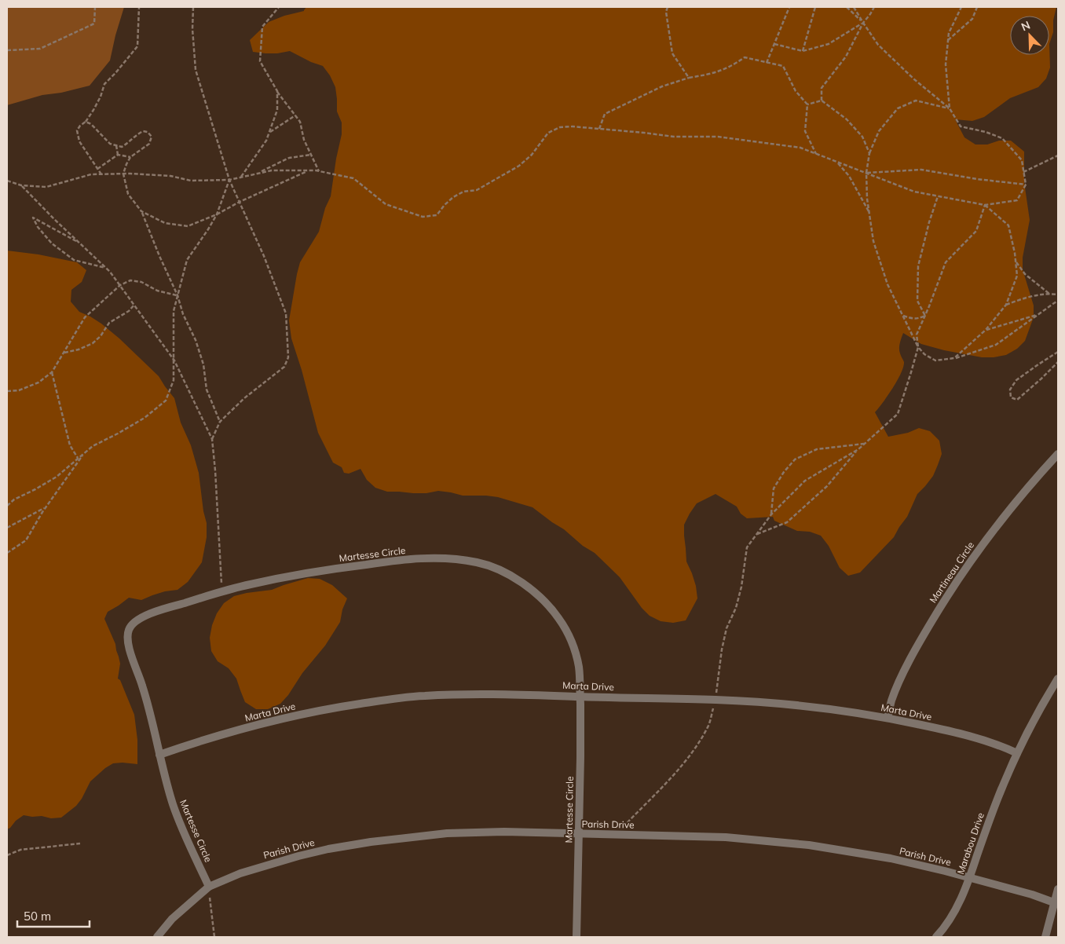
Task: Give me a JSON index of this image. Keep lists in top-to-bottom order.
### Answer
{
  "streets": {
    "street": [
      "Martesse Circle",
      "Martineau Circle",
      "Marta Drive",
      "Parish Drive",
      "Marabou Drive"
    ]
  },
  "crossings": [
    ["Martesse Circle", "Marta Drive"],
    ["Martesse Circle", "Parish Drive"],
    ["Martineau Circle", "Marta Drive"],
    ["Marta Drive", "Marabou Drive"],
    ["Parish Drive", "Marabou Drive"]
  ],
  "scale_bar": "50 m",
  "north": "top left"
}
